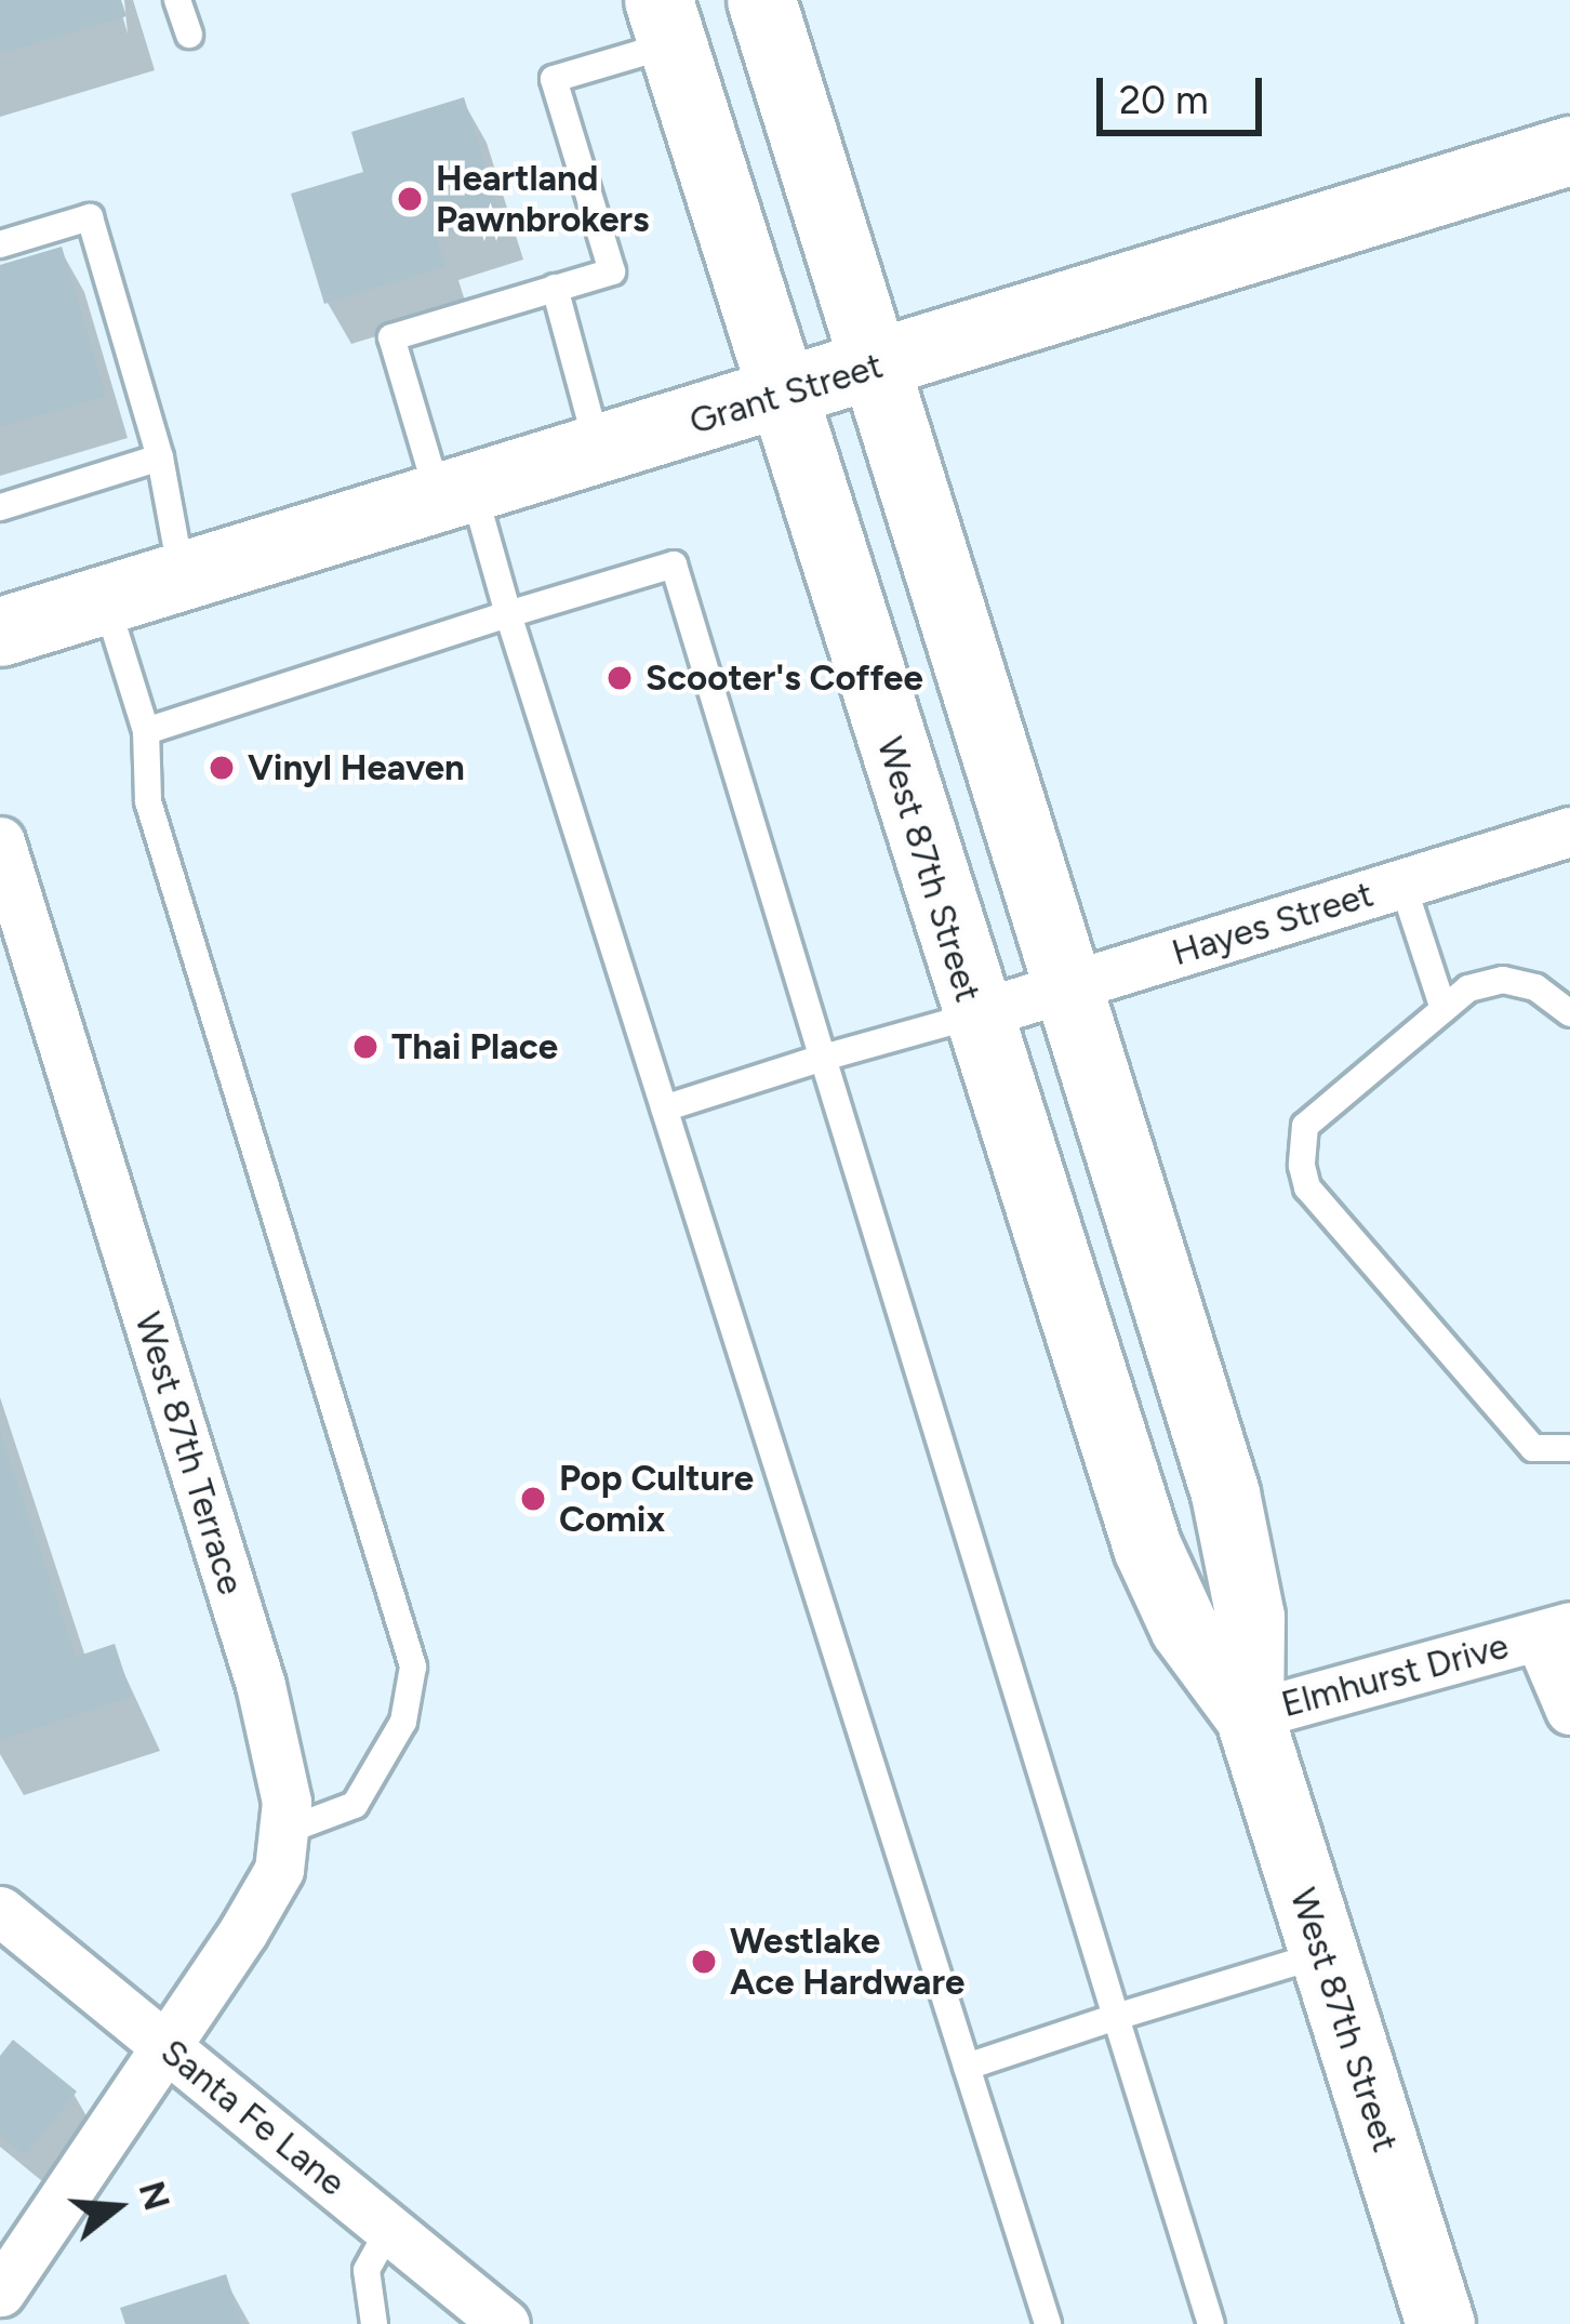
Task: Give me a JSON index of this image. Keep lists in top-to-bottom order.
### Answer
{
  "streets": {
    "main road": ["Grant Street", "West 87th Street"],
    "street": [
      "Hayes Street",
      "West 87th Terrace",
      "Elmhurst Drive",
      "Santa Fe Lane"
    ]
  },
  "crossings": [
    ["Grant Street", "West 87th Street"],
    ["West 87th Street", "Hayes Street"],
    ["West 87th Street", "Elmhurst Drive"],
    ["West 87th Terrace", "Santa Fe Lane"]
  ],
  "places": [
    "Heartland Pawnbrokers",
    "Scooter's Coffee",
    "Vinyl Heaven",
    "Thai Place",
    "Pop Culture Comix",
    "Westlake Ace Hardware"
  ],
  "scale_bar": "20 m",
  "north": "right"
}
